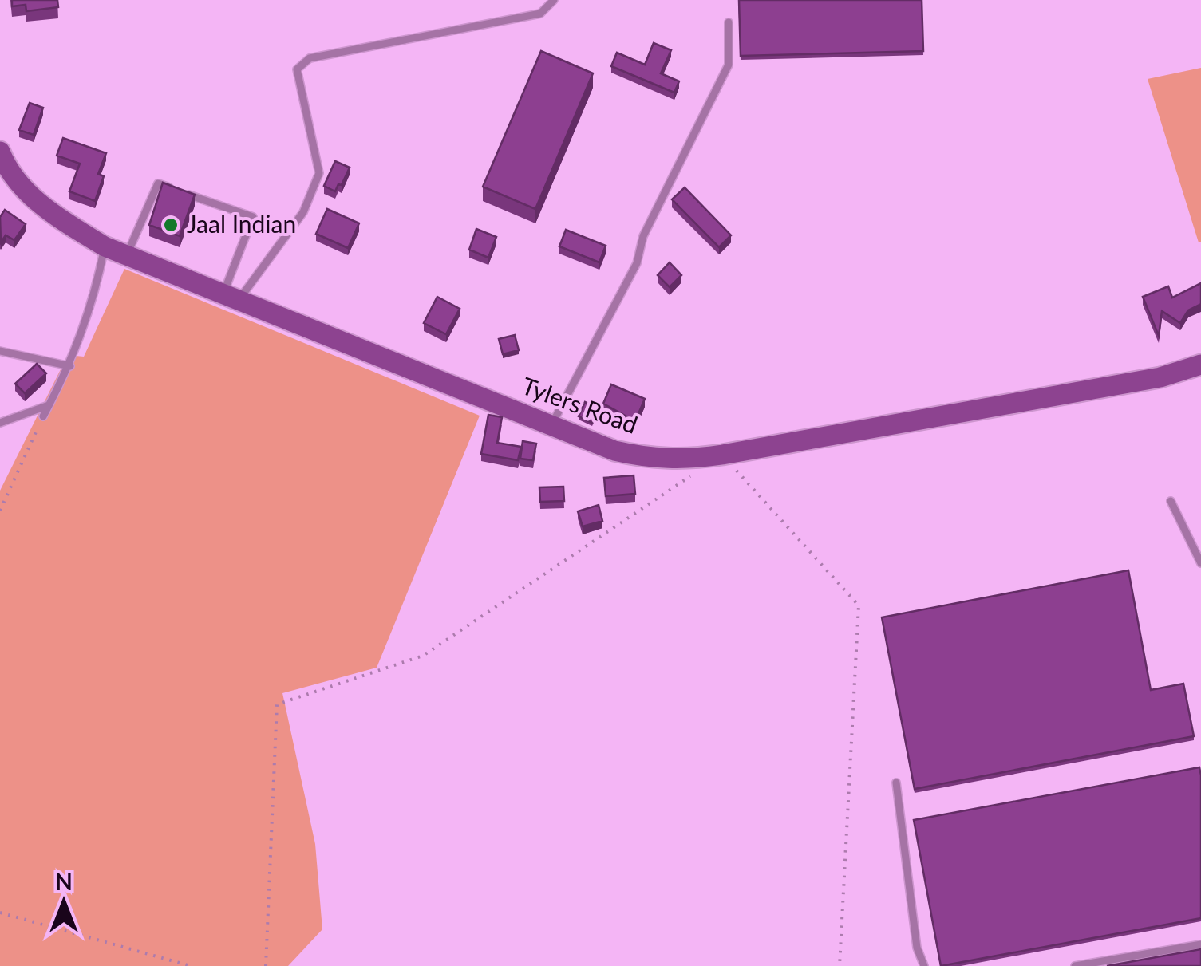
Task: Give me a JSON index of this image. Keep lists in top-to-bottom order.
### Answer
{
  "streets": {
    "street": ["Tylers Road"]
  },
  "places": ["Jaal Indian"],
  "north": "top"
}
